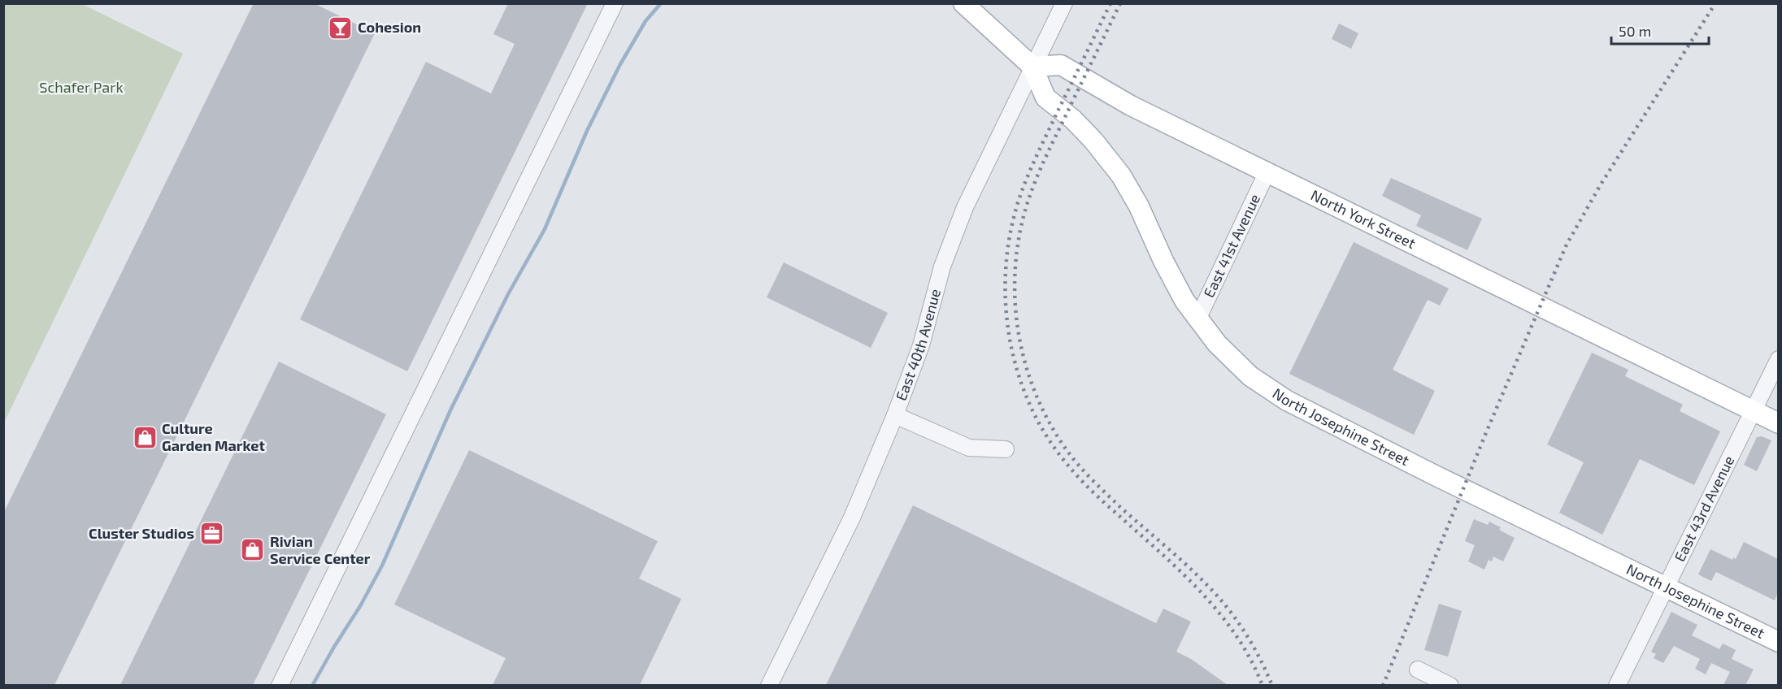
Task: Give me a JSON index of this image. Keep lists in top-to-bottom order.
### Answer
{
  "streets": {
    "main road": ["North York Street", "North Josephine Street"],
    "street": ["East 41st Avenue", "East 40th Avenue", "East 43rd Avenue"]
  },
  "crossings": [
    ["North York Street", "East 41st Avenue"],
    ["North York Street", "East 40th Avenue"],
    ["North York Street", "North Josephine Street"],
    ["North York Street", "East 43rd Avenue"],
    ["East 41st Avenue", "North Josephine Street"],
    ["East 40th Avenue", "North Josephine Street"],
    ["North Josephine Street", "East 43rd Avenue"]
  ],
  "parks": ["Schafer Park"],
  "places": {
    "bar": ["Cohesion"],
    "shop": ["Culture Garden Market", "Rivian Service Center"],
    "office": ["Cluster Studios"]
  },
  "scale_bar": "50 m"
}
